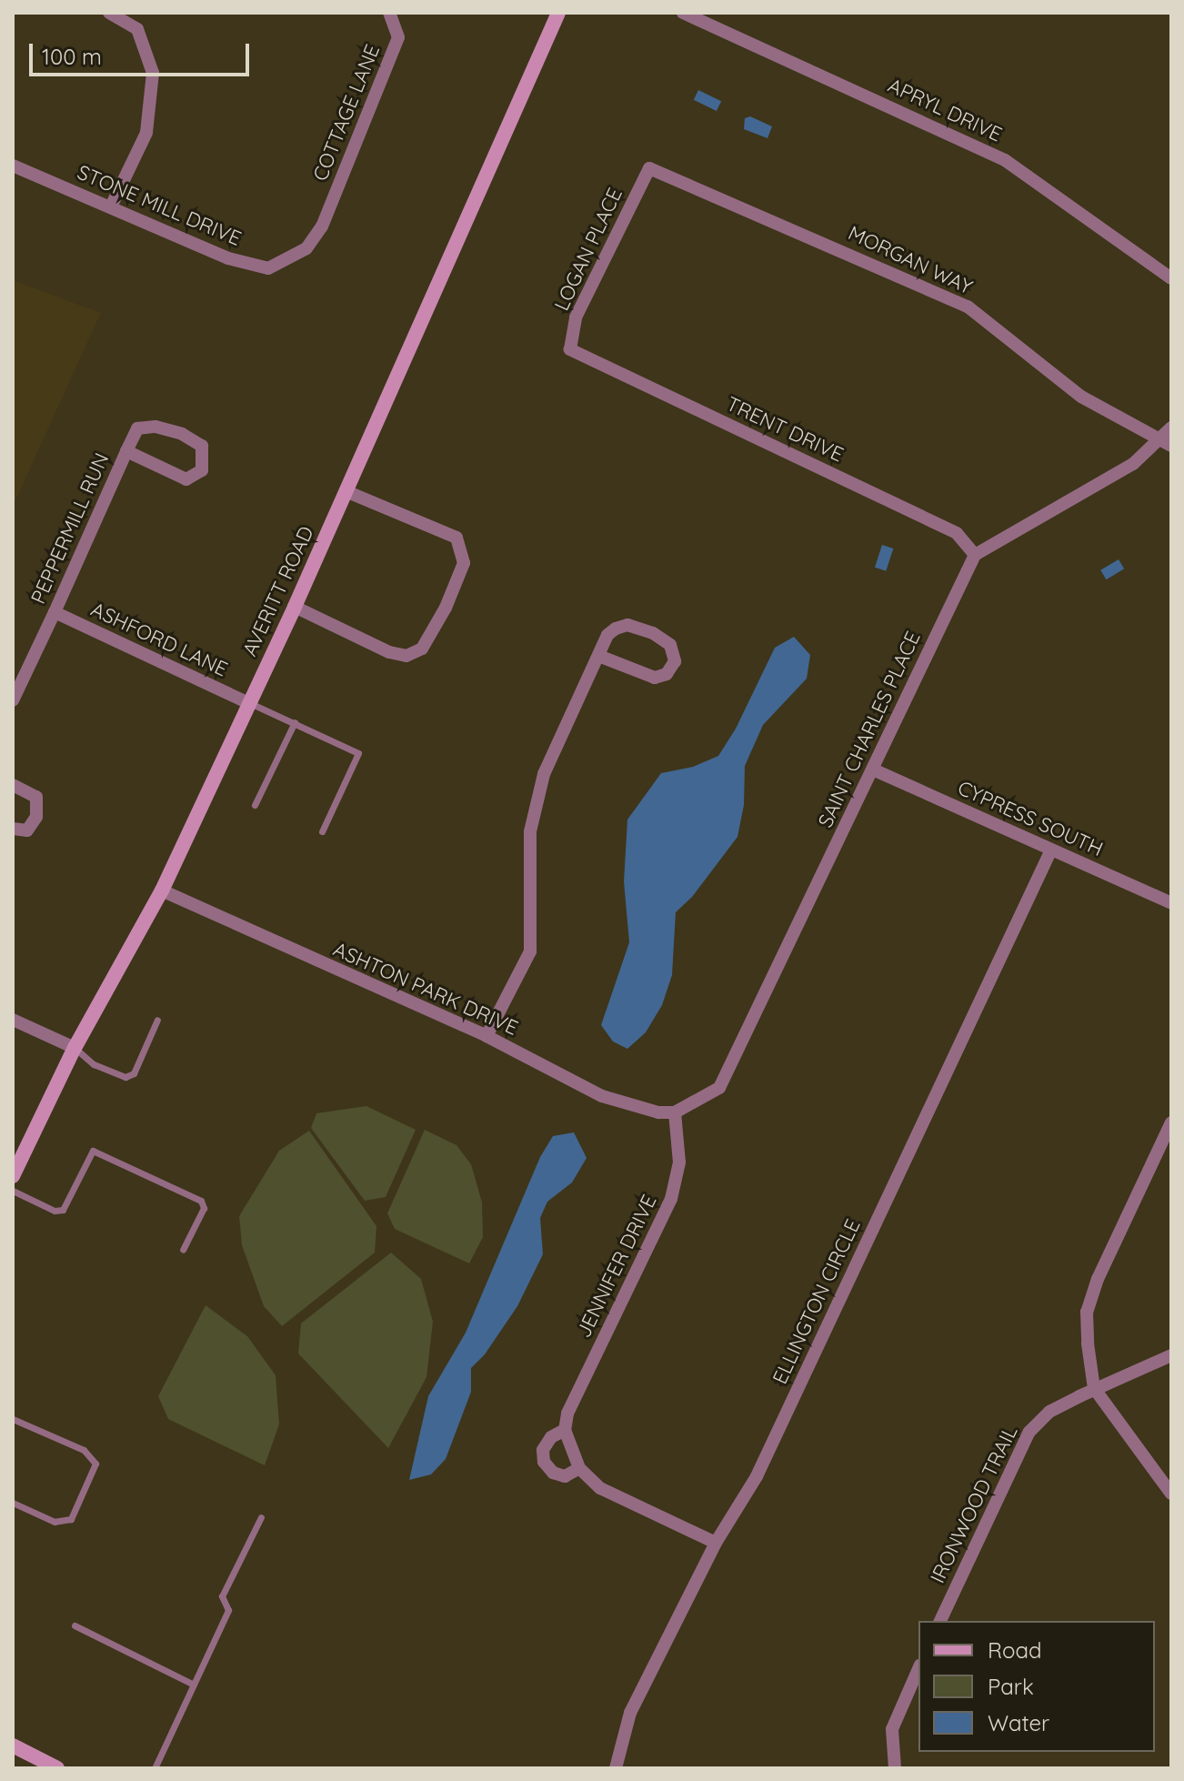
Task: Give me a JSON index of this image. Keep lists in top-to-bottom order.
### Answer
{
  "streets": {
    "street": [
      "APRYL DRIVE",
      "COTTAGE LANE",
      "STONE MILL DRIVE",
      "LOGAN PLACE",
      "MORGAN WAY",
      "TRENT DRIVE",
      "PEPPERMILL RUN",
      "AVERITT ROAD",
      "ASHFORD LANE",
      "SAINT CHARLES PLACE",
      "CYPRESS SOUTH",
      "ASHTON PARK DRIVE",
      "JENNIFER DRIVE",
      "ELLINGTON CIRCLE",
      "IRONWOOD TRAIL"
    ]
  },
  "crossings": [
    ["COTTAGE LANE", "STONE MILL DRIVE"],
    ["LOGAN PLACE", "MORGAN WAY"],
    ["LOGAN PLACE", "TRENT DRIVE"],
    ["TRENT DRIVE", "SAINT CHARLES PLACE"],
    ["PEPPERMILL RUN", "ASHFORD LANE"],
    ["AVERITT ROAD", "ASHFORD LANE"],
    ["AVERITT ROAD", "ASHTON PARK DRIVE"],
    ["SAINT CHARLES PLACE", "CYPRESS SOUTH"],
    ["SAINT CHARLES PLACE", "ASHTON PARK DRIVE"],
    ["SAINT CHARLES PLACE", "JENNIFER DRIVE"],
    ["CYPRESS SOUTH", "ELLINGTON CIRCLE"],
    ["ASHTON PARK DRIVE", "JENNIFER DRIVE"]
  ],
  "legend": ["Road", "Park", "Water"],
  "scale_bar": "100 m"
}
